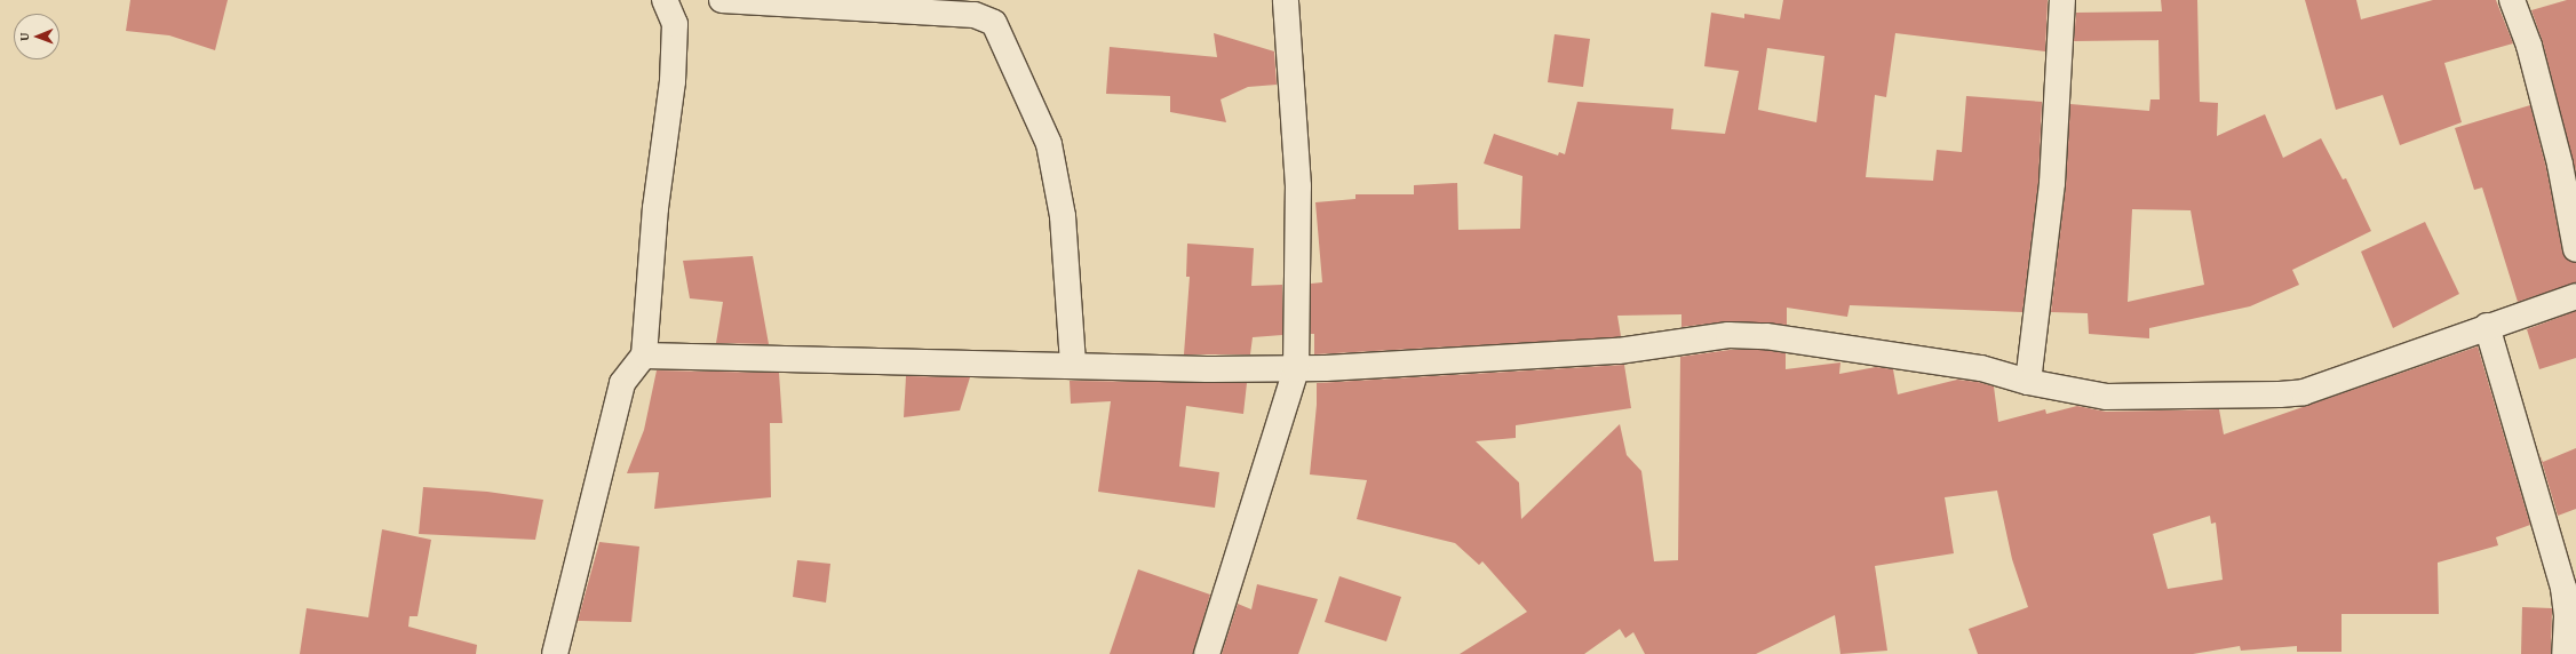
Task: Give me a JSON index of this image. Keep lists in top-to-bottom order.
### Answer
{
  "north": "left"
}
